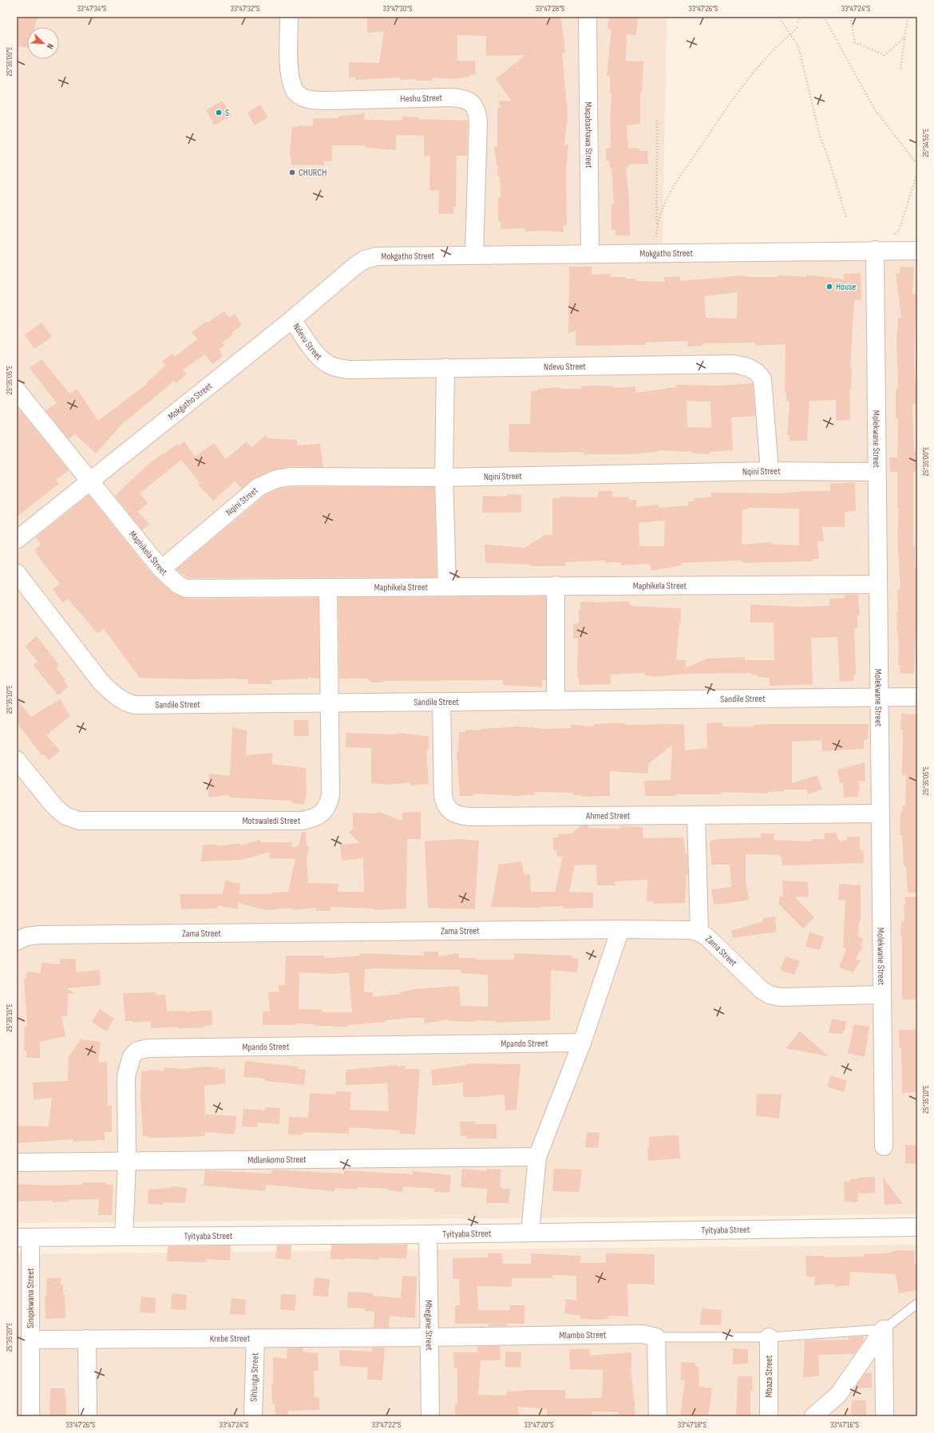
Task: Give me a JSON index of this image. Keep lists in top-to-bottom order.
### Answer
{
  "streets": {
    "street": [
      "Heshu Street",
      "Maqabashawa Street",
      "Mokgatho Street",
      "Ndevu Street",
      "Molekwane Street",
      "Nqini Street",
      "Maphikela Street",
      "Sandile Street",
      "Ahmed Street",
      "Motswaledi Street",
      "Zama Street",
      "Mpando Street",
      "Mdlankomo Street",
      "Tyityaba Street",
      "Sinqokwana Street",
      "Mhegane Street",
      "Mlambo Street",
      "Krebe Street",
      "Mbaza Street",
      "Sihlunga Street"
    ]
  },
  "crossings": [
    ["Heshu Street", "Mokgatho Street"],
    ["Maqabashawa Street", "Mokgatho Street"],
    ["Mokgatho Street", "Ndevu Street"],
    ["Mokgatho Street", "Molekwane Street"],
    ["Mokgatho Street", "Maphikela Street"],
    ["Ndevu Street", "Nqini Street"],
    ["Molekwane Street", "Nqini Street"],
    ["Molekwane Street", "Maphikela Street"],
    ["Molekwane Street", "Sandile Street"],
    ["Molekwane Street", "Ahmed Street"],
    ["Molekwane Street", "Zama Street"],
    ["Nqini Street", "Maphikela Street"],
    ["Maphikela Street", "Motswaledi Street"],
    ["Sandile Street", "Ahmed Street"],
    ["Sandile Street", "Motswaledi Street"],
    ["Mpando Street", "Mdlankomo Street"],
    ["Mpando Street", "Tyityaba Street"],
    ["Tyityaba Street", "Sinqokwana Street"],
    ["Tyityaba Street", "Mhegane Street"],
    ["Sinqokwana Street", "Krebe Street"],
    ["Mhegane Street", "Mlambo Street"],
    ["Mhegane Street", "Krebe Street"],
    ["Mlambo Street", "Krebe Street"],
    ["Krebe Street", "Sihlunga Street"]
  ],
  "places": ["S", "CHURCH", "House"],
  "north": "bottom right",
  "coordinates": [
    "33°47'34\"S",
    "33°47'32\"S",
    "33°47'30\"S",
    "33°47'28\"S",
    "33°47'26\"S",
    "33°47'24\"S",
    "25°35'00\"E",
    "25°34'55\"E",
    "25°35'05\"E",
    "25°35'10\"E",
    "25°35'15\"E",
    "25°35'20\"E",
    "33°47'22\"S",
    "33°47'20\"S",
    "33°47'18\"S",
    "33°47'16\"S"
  ]
}
